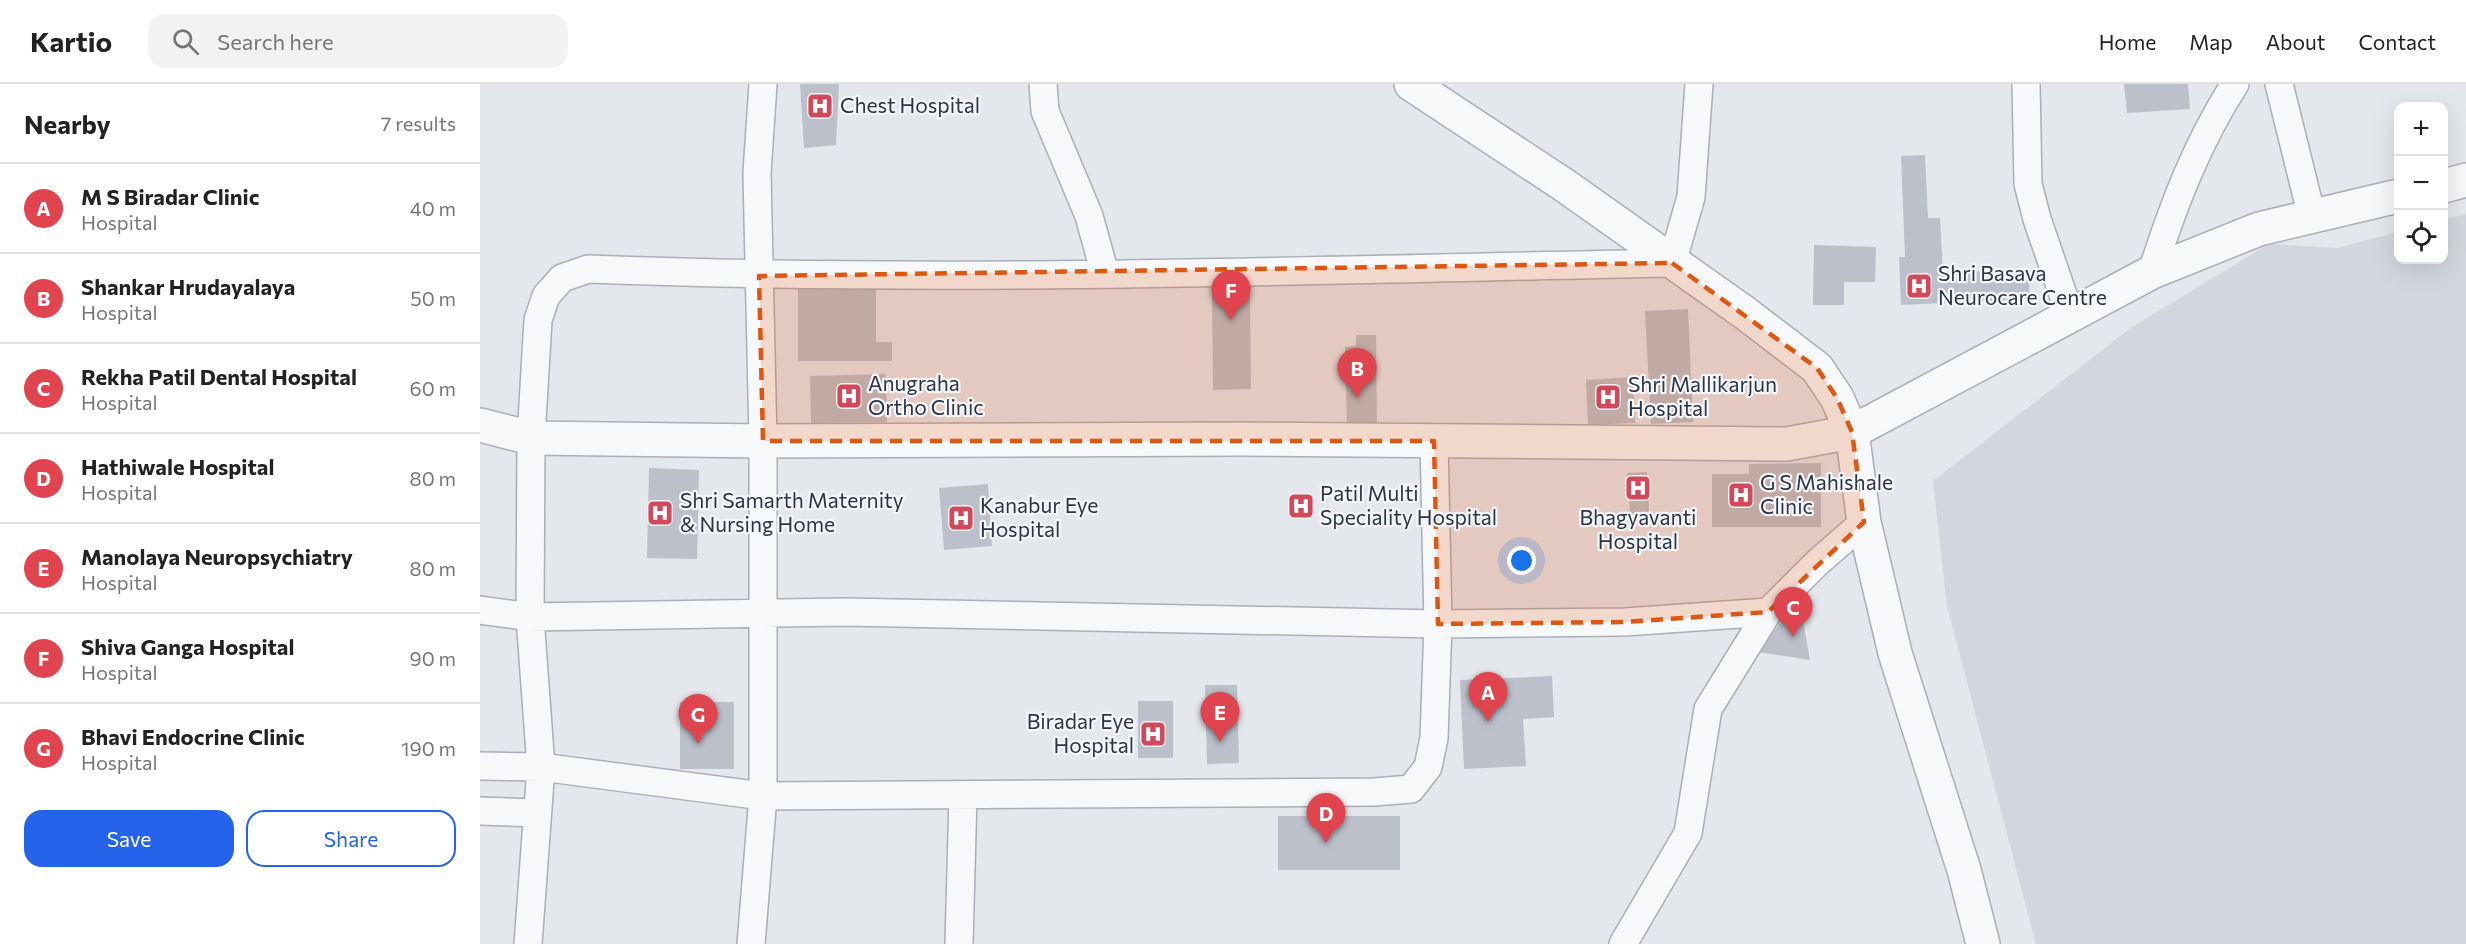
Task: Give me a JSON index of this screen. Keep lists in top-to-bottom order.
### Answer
{
  "places": {
    "hospital": [
      "Chest Hospital",
      "Shri Basava Neurocare Centre",
      "Anugraha Ortho Clinic",
      "Shri Mallikarjun Hospital",
      "Bhagyavanti Hospital",
      "G S Mahishale Clinic",
      "Patil Multi Speciality Hospital",
      "Shri Samarth Maternity & Nursing Home",
      "Kanabur Eye Hospital",
      "Biradar Eye Hospital"
    ]
  },
  "page": {
    "header": "Kartio",
    "search": "Search here",
    "nav": [
      "Home",
      "Map",
      "About",
      "Contact"
    ],
    "heading": ["Nearby", "7 results"],
    "map_buttons": ["+", "−"],
    "list": [
      {
        "mark": "A",
        "name": "M S Biradar Clinic",
        "note": "Hospital",
        "value": "40 m"
      },
      {
        "mark": "B",
        "name": "Shankar Hrudayalaya",
        "note": "Hospital",
        "value": "50 m"
      },
      {
        "mark": "C",
        "name": "Rekha Patil Dental Hospital",
        "note": "Hospital",
        "value": "60 m"
      },
      {
        "mark": "D",
        "name": "Hathiwale Hospital",
        "note": "Hospital",
        "value": "80 m"
      },
      {
        "mark": "E",
        "name": "Manolaya Neuropsychiatry",
        "note": "Hospital",
        "value": "80 m"
      },
      {
        "mark": "F",
        "name": "Shiva Ganga Hospital",
        "note": "Hospital",
        "value": "90 m"
      },
      {
        "mark": "G",
        "name": "Bhavi Endocrine Clinic",
        "note": "Hospital",
        "value": "190 m"
      }
    ],
    "pins": [
      "F",
      "B",
      "C",
      "A",
      "E",
      "G",
      "D"
    ],
    "buttons": ["Save", "Share"]
  }
}
